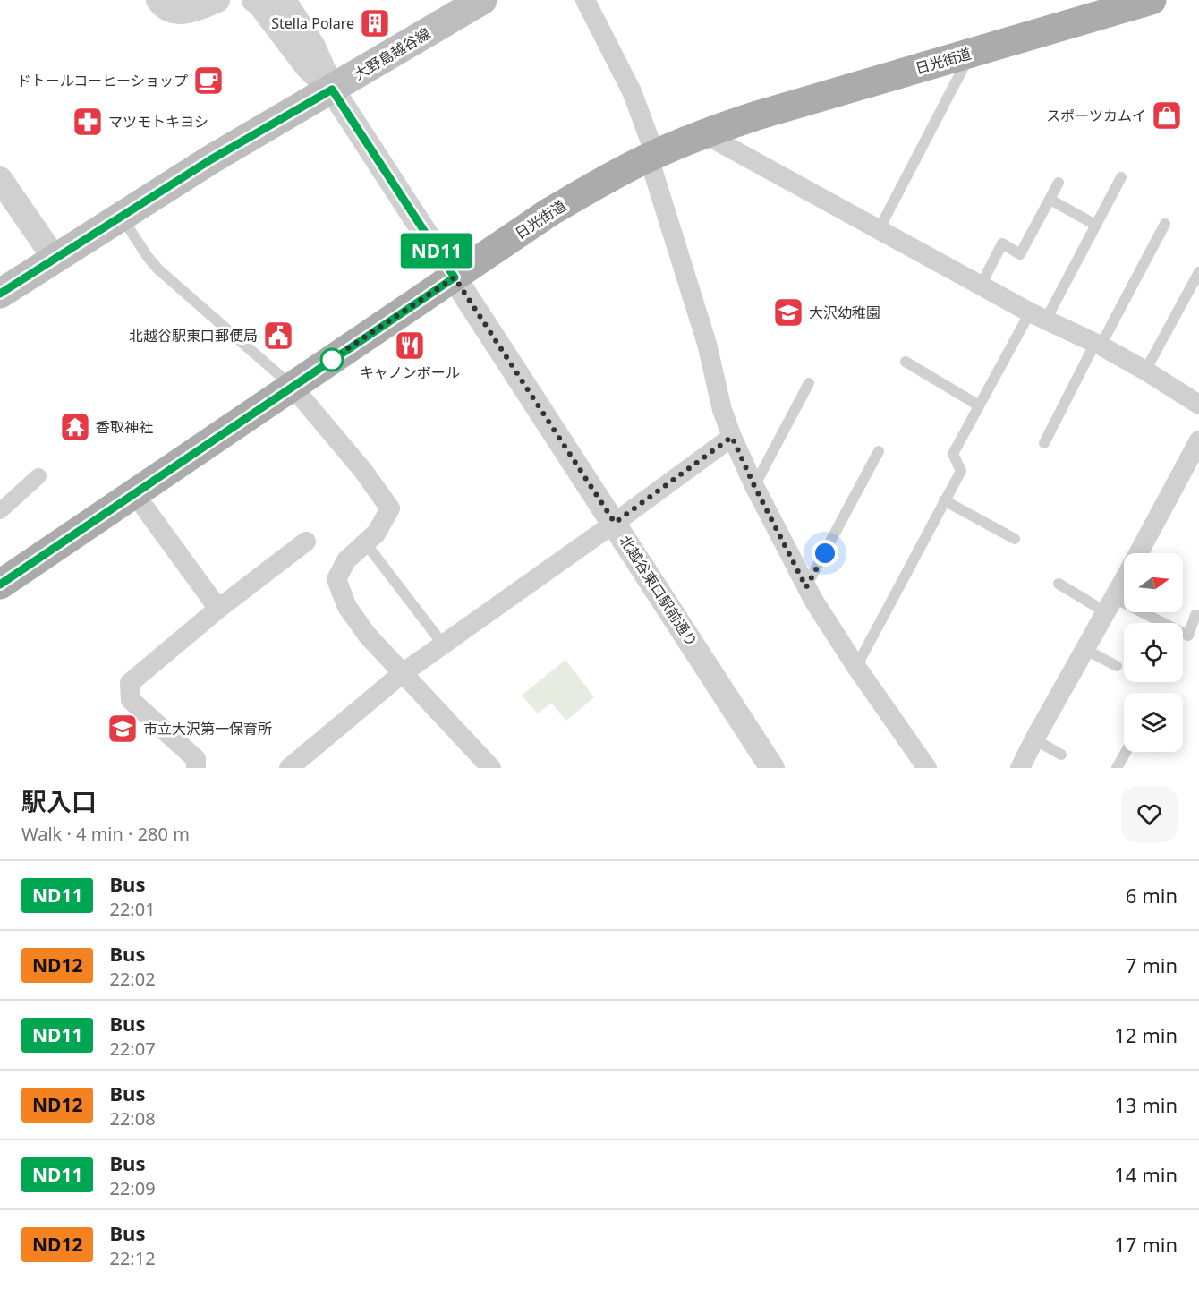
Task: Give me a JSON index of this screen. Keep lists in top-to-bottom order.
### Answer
{
  "streets": {
    "main road": ["大野島越谷線", "日光街道"],
    "street": ["北越谷東口駅前通り"]
  },
  "crossings": [
    ["大野島越谷線", "北越谷東口駅前通り"],
    ["日光街道", "北越谷東口駅前通り"]
  ],
  "places": {
    "building": ["Stella Polare"],
    "cafe": ["ドトールコーヒーショップ"],
    "shop": ["スポーツカムイ"],
    "pharmacy": ["マツモトキヨシ"],
    "school or university": ["大沢幼稚園", "市立大沢第一保育所"],
    "public building": ["北越谷駅東口郵便局"],
    "restaurant": ["キャノンボール"],
    "temple": ["香取神社"]
  },
  "lines": ["bus line ND11"],
  "north": "right",
  "page": {
    "on_map": "ND11",
    "heading": ["駅入口", "Walk · 4 min · 280 m"],
    "list": [
      {
        "mark": "ND11",
        "name": "Bus",
        "note": "22:01",
        "value": "6 min"
      },
      {
        "mark": "ND12",
        "name": "Bus",
        "note": "22:02",
        "value": "7 min"
      },
      {
        "mark": "ND11",
        "name": "Bus",
        "note": "22:07",
        "value": "12 min"
      },
      {
        "mark": "ND12",
        "name": "Bus",
        "note": "22:08",
        "value": "13 min"
      },
      {
        "mark": "ND11",
        "name": "Bus",
        "note": "22:09",
        "value": "14 min"
      },
      {
        "mark": "ND12",
        "name": "Bus",
        "note": "22:12",
        "value": "17 min"
      }
    ]
  }
}
